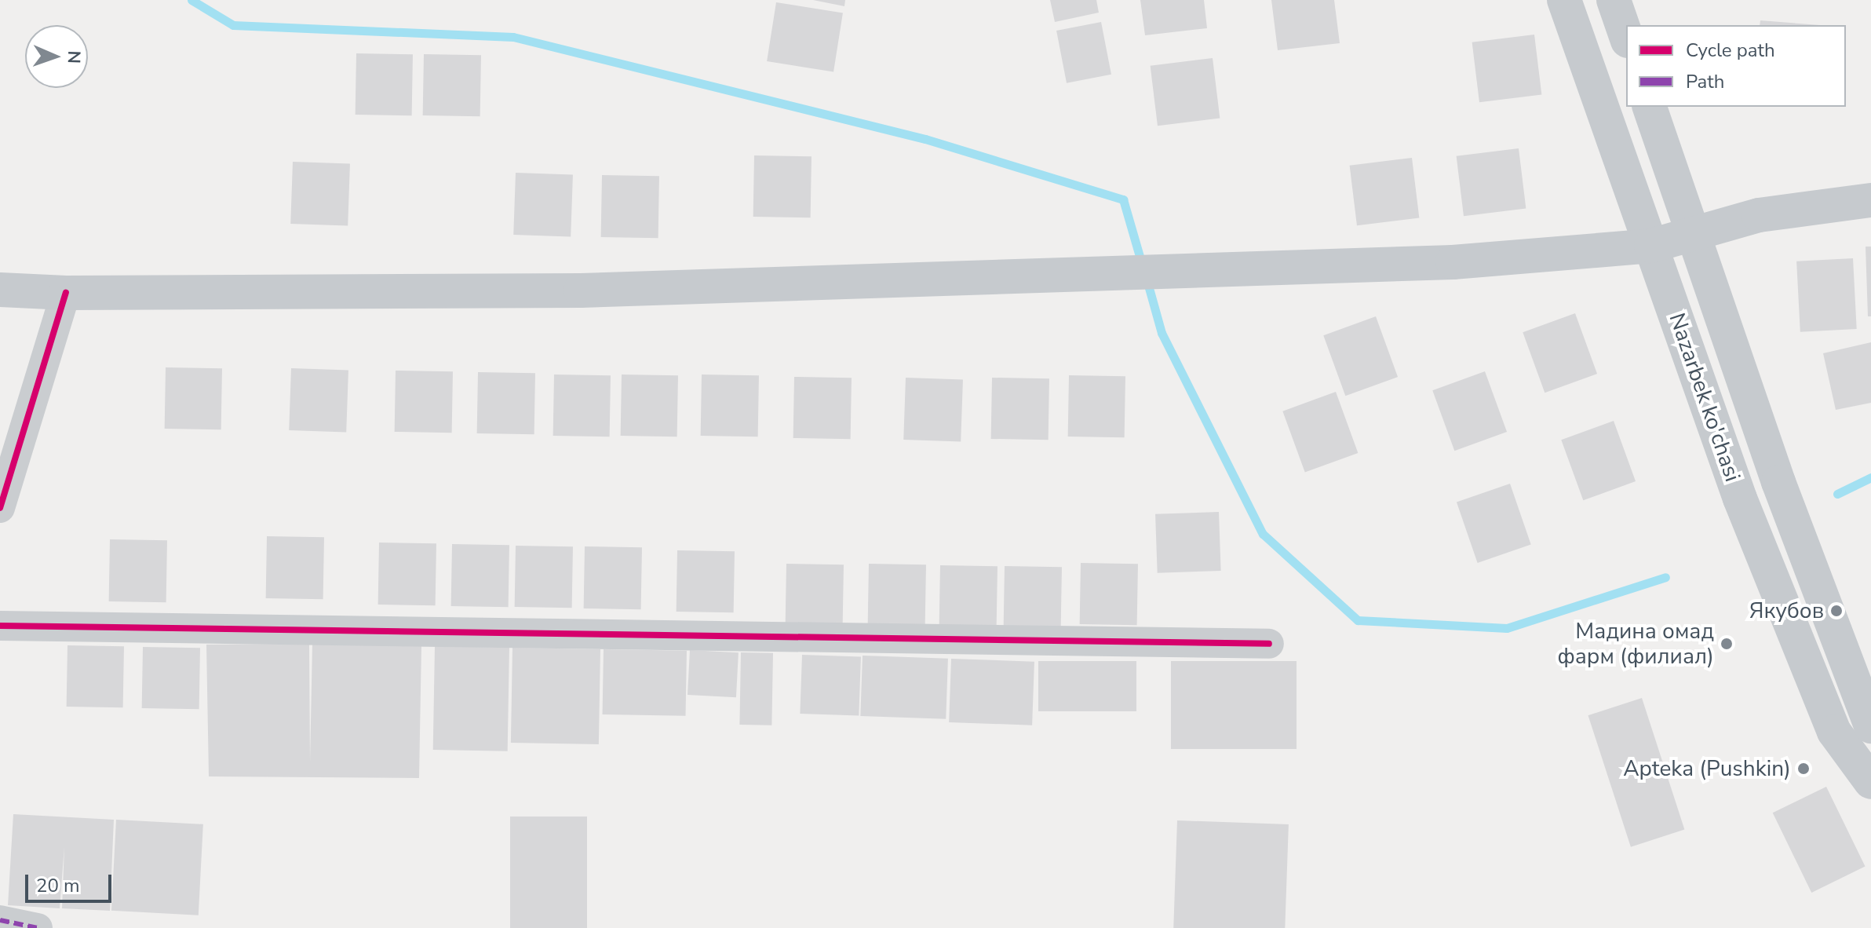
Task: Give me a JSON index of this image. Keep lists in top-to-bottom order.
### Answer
{
  "streets": {
    "main road": ["Nazarbek ko'chasi"]
  },
  "places": ["Якубов", "Мадина омад фарм (филиал)", "Apteka (Pushkin)"],
  "legend": ["Cycle path", "Path"],
  "scale_bar": "20 m",
  "north": "right"
}
